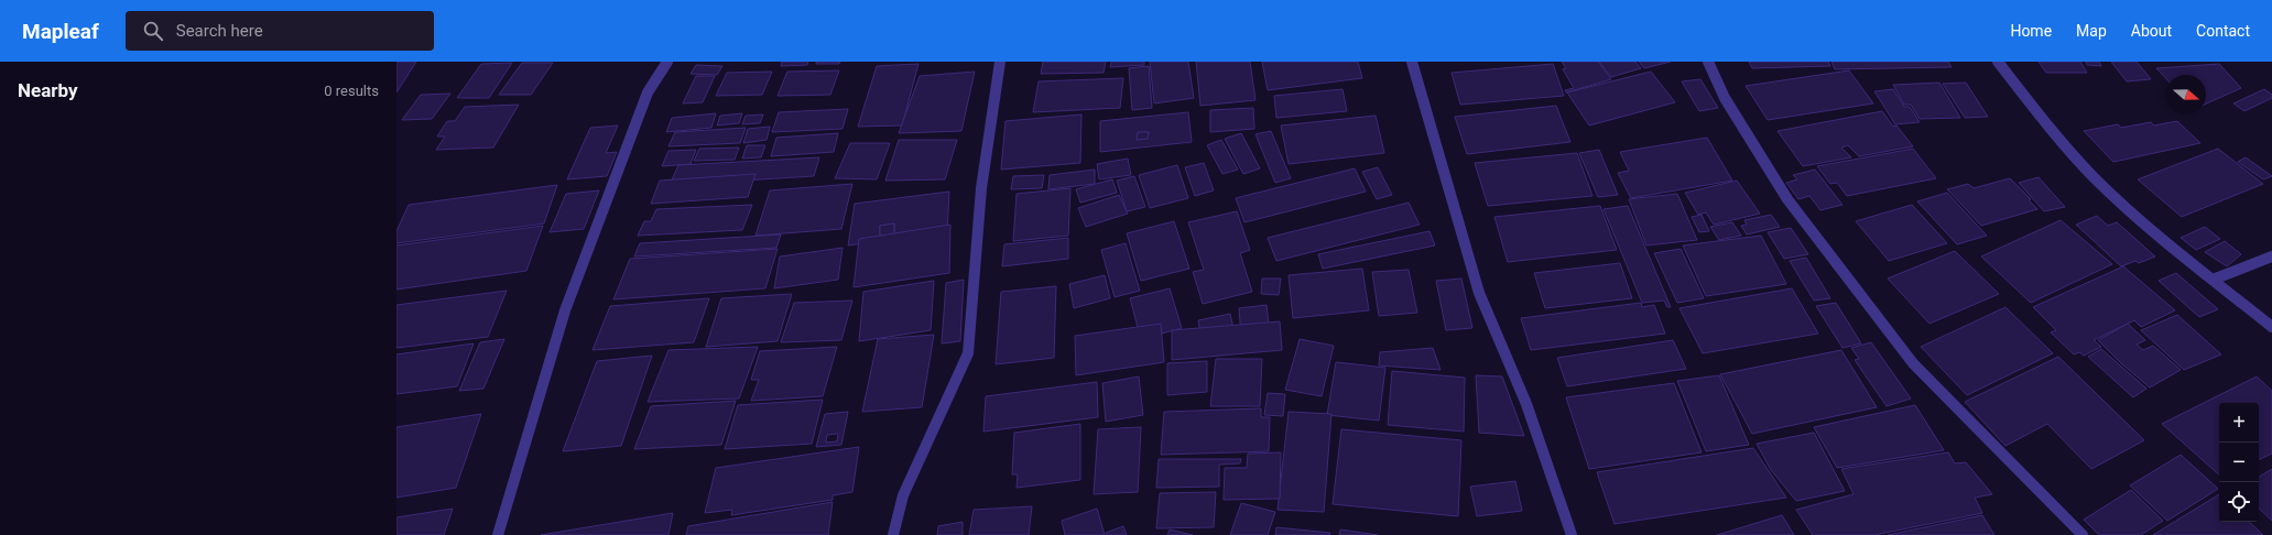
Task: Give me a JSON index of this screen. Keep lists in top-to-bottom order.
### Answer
{
  "north": "right",
  "page": {
    "header": "Mapleaf",
    "search": "Search here",
    "nav": [
      "Home",
      "Map",
      "About",
      "Contact"
    ],
    "heading": ["Nearby", "0 results"],
    "map_buttons": ["+", "−"]
  }
}
